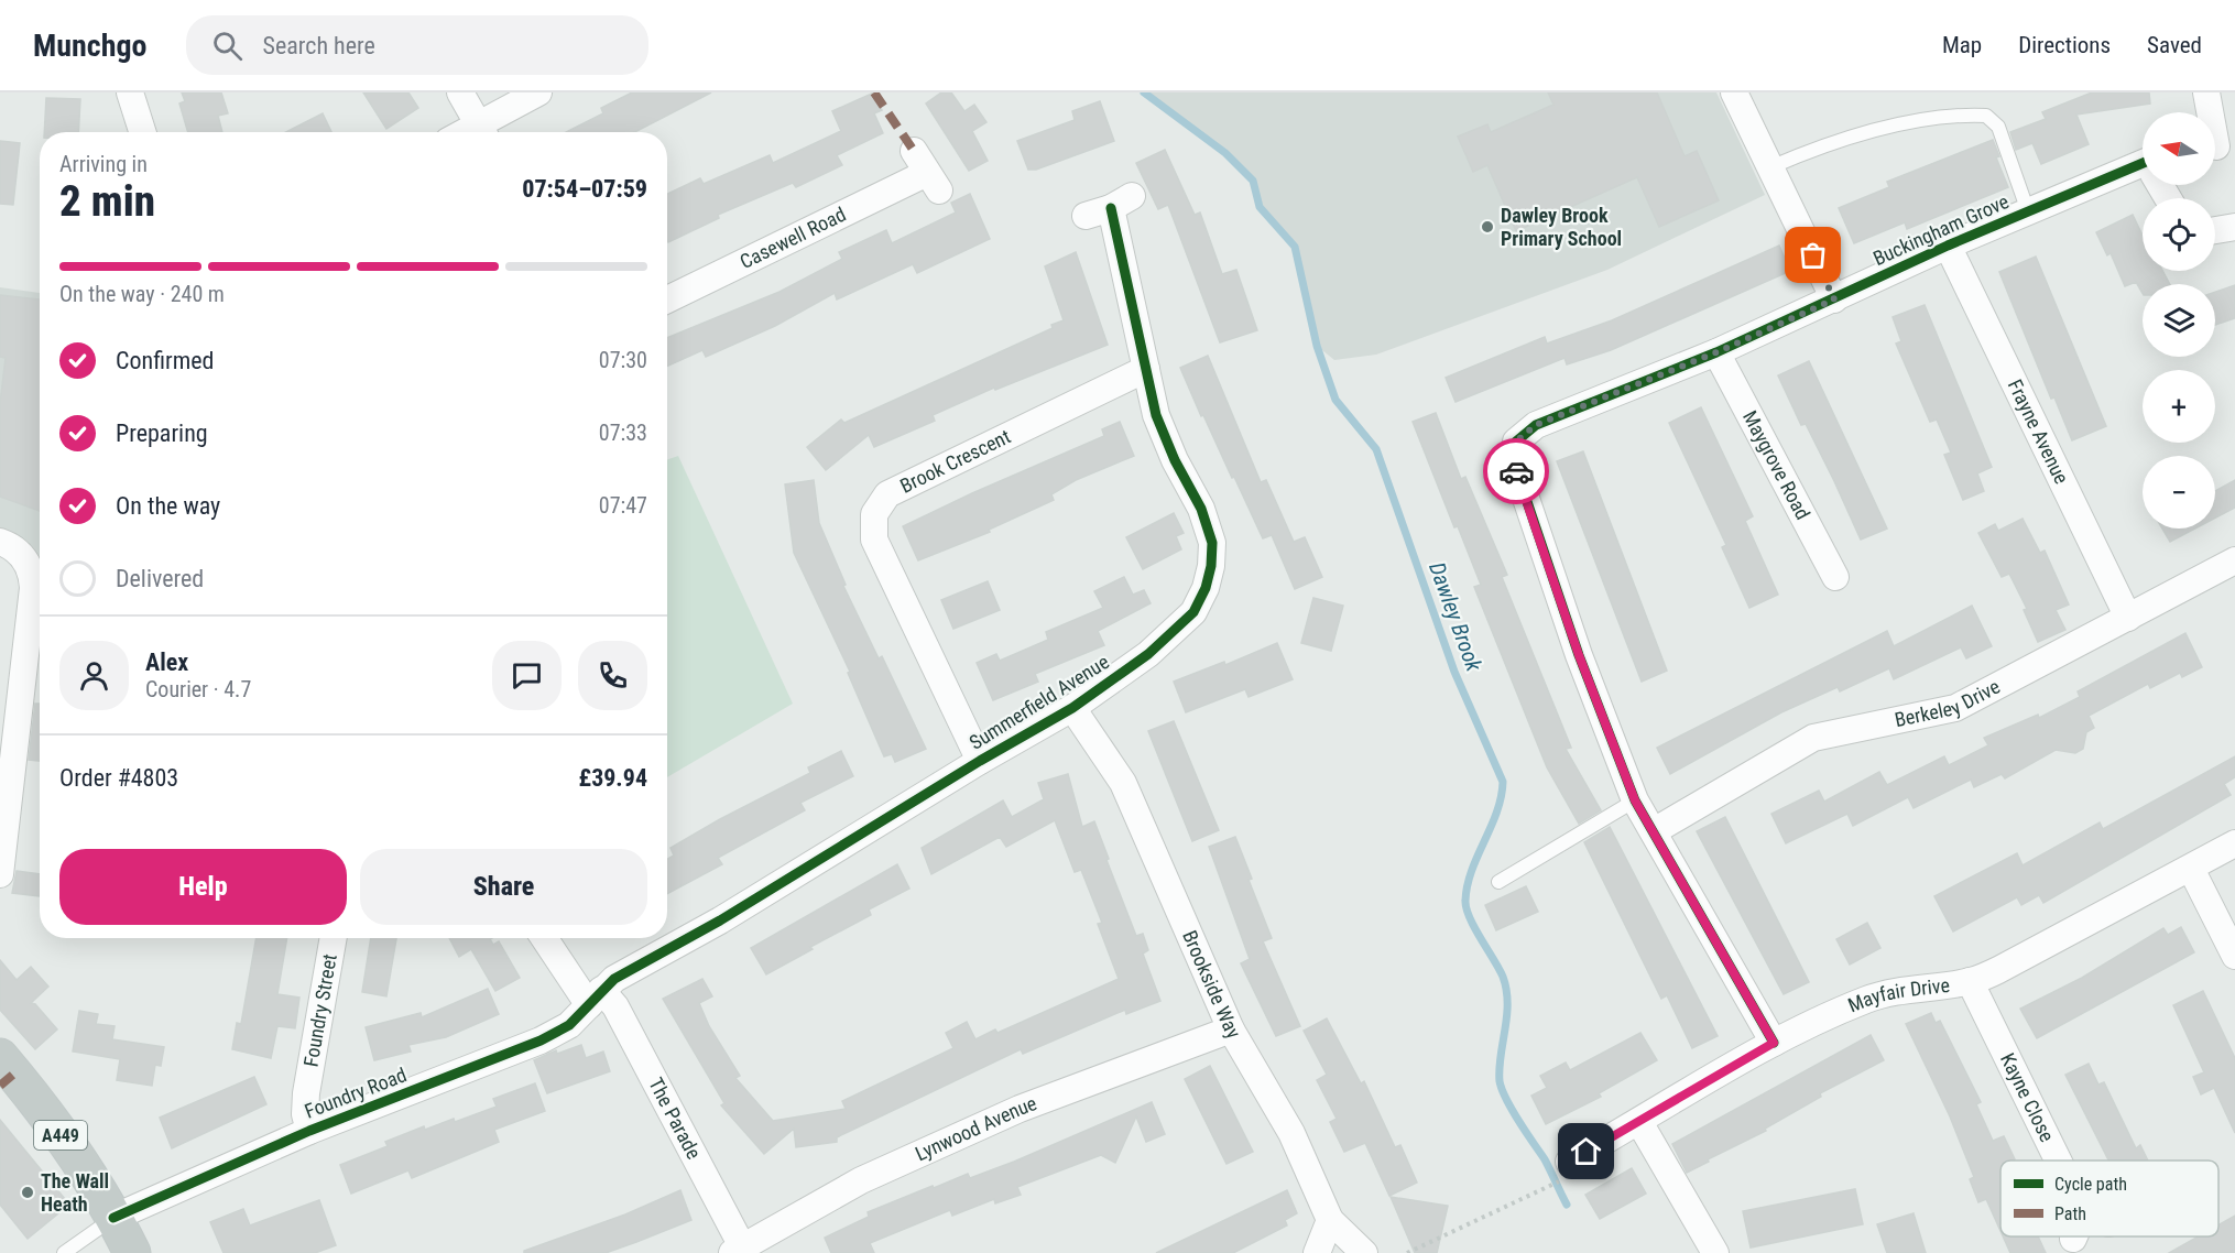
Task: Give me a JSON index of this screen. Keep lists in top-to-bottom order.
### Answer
{
  "streets": {
    "highway": ["A449"],
    "street": [
      "Buckingham Grove",
      "Casewell Road",
      "Frayne Avenue",
      "Brook Crescent",
      "Maygrove Road",
      "Summerfield Avenue",
      "Berkeley Drive",
      "Brookside Way",
      "Mayfair Drive",
      "Foundry Street",
      "Foundry Road",
      "Kayne Close",
      "The Parade",
      "Lynwood Avenue"
    ]
  },
  "crossings": [
    ["Buckingham Grove", "Frayne Avenue"],
    ["Buckingham Grove", "Maygrove Road"],
    ["Buckingham Grove", "Berkeley Drive"],
    ["Buckingham Grove", "Mayfair Drive"],
    ["Frayne Avenue", "Berkeley Drive"],
    ["Brook Crescent", "Summerfield Avenue"],
    ["Summerfield Avenue", "Brookside Way"],
    ["Summerfield Avenue", "Foundry Road"],
    ["Summerfield Avenue", "The Parade"],
    ["Brookside Way", "Lynwood Avenue"],
    ["Mayfair Drive", "Kayne Close"],
    ["Foundry Street", "Foundry Road"],
    ["Foundry Road", "The Parade"],
    ["Foundry Road", "A449"],
    ["The Parade", "Lynwood Avenue"]
  ],
  "water": ["Dawley Brook"],
  "places": ["Dawley Brook Primary School", "The Wall Heath"],
  "legend": ["Cycle path", "Path"],
  "north": "left",
  "page": {
    "header": "Munchgo",
    "search": "Search here",
    "nav": ["Map", "Directions", "Saved"],
    "map_buttons": ["+", "−"],
    "heading": ["2 min", "Arriving in", "07:54–07:59"],
    "panel": [
      "Alex",
      "Courier · 4.7",
      "Order #4803",
      "£39.94"
    ],
    "bar": "On the way · 240 m",
    "list": [
      ["Confirmed", "07:30"],
      ["Preparing", "07:33"],
      ["On the way", "07:47"],
      "Delivered"
    ],
    "buttons": ["Help", "Share"]
  }
}
